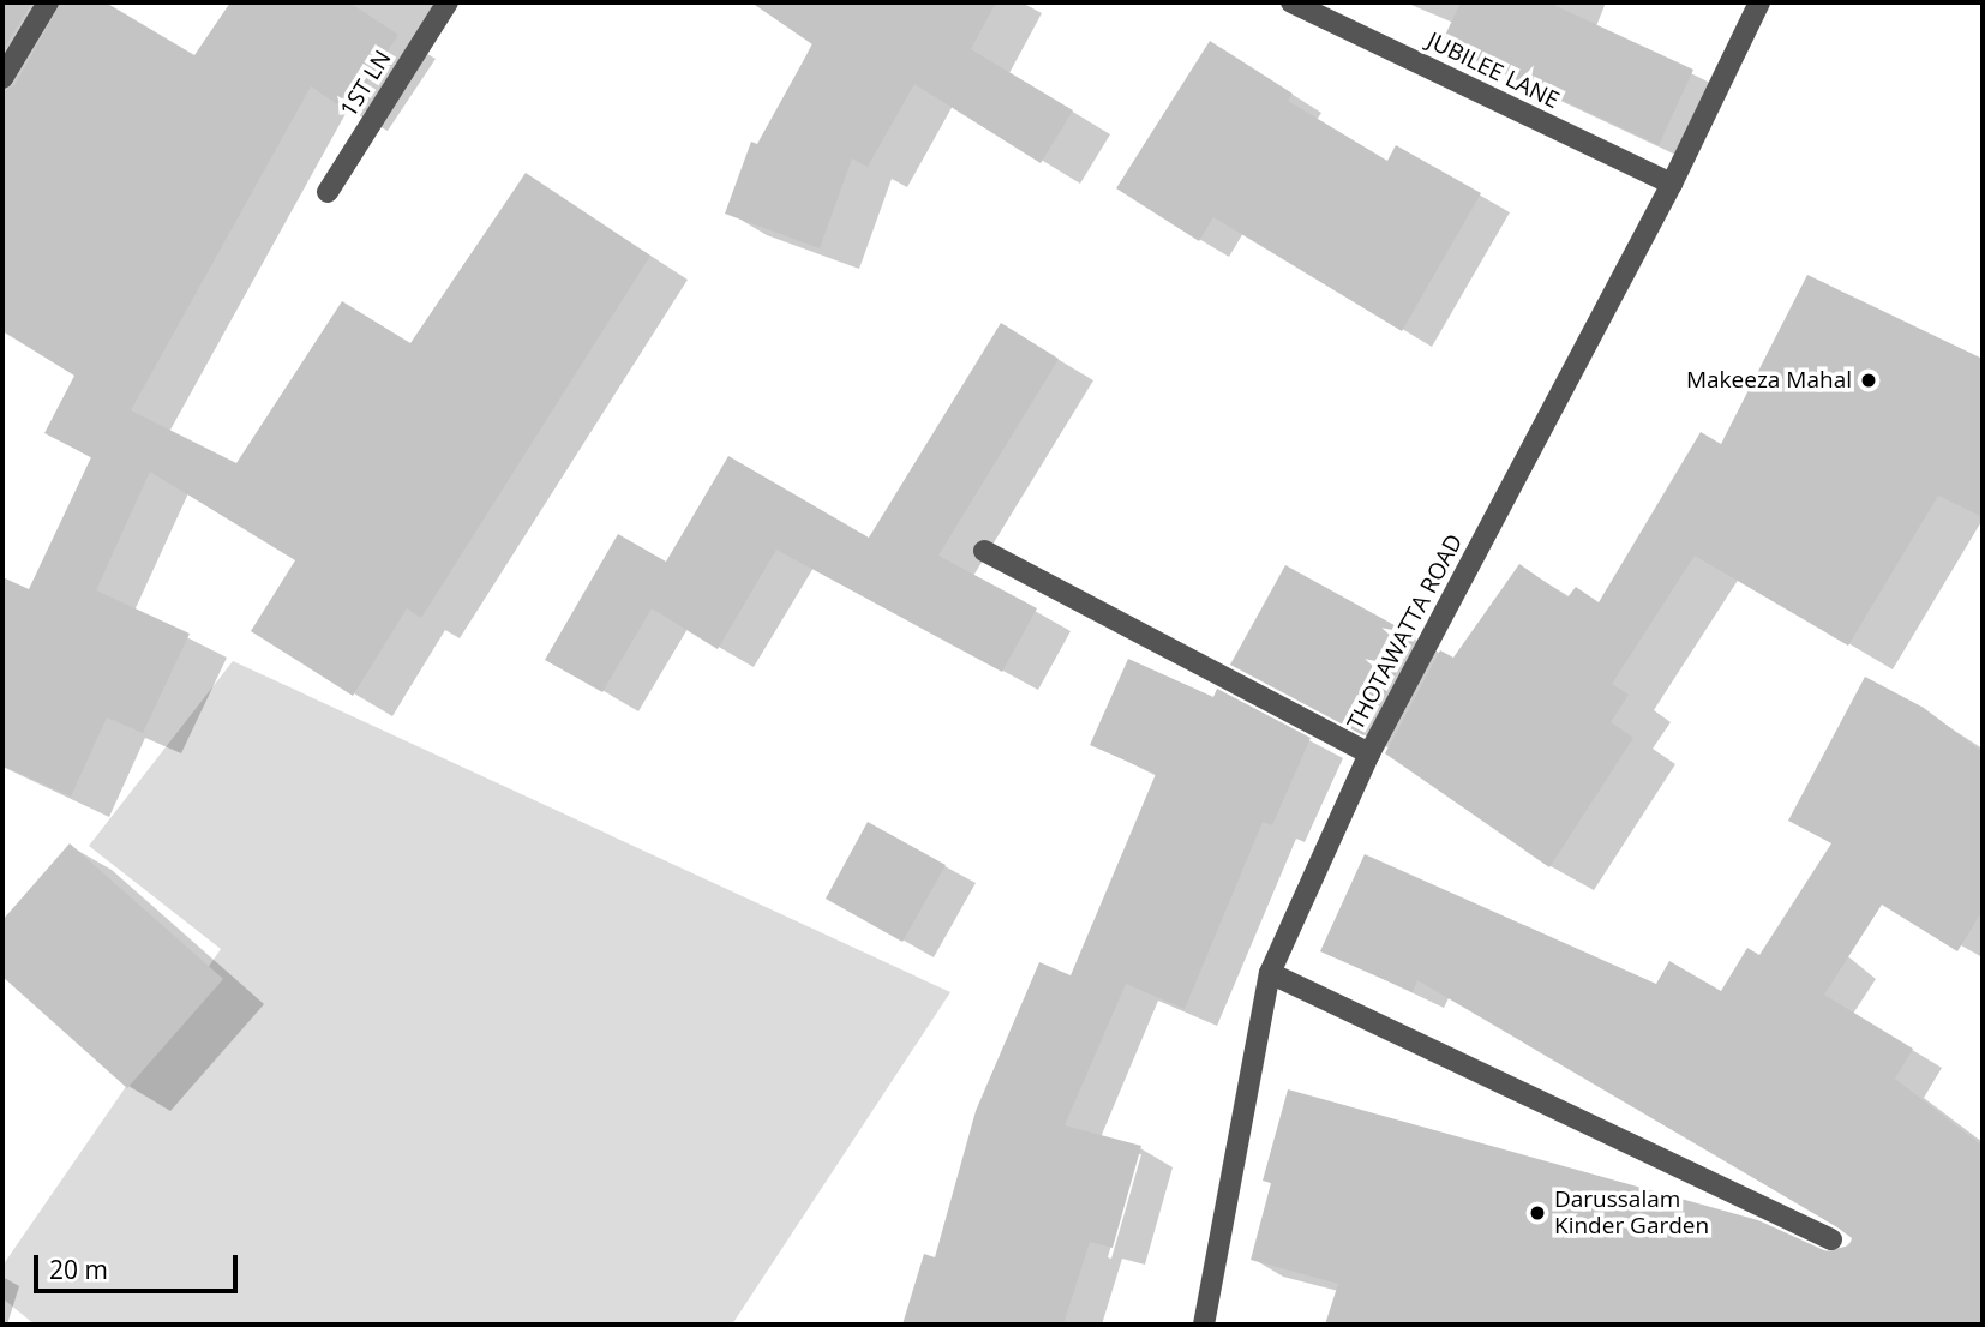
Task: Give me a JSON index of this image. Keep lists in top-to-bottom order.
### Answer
{
  "streets": {
    "street": ["JUBILEE LANE", "1ST LN", "THOTAWATTA ROAD"]
  },
  "crossings": [
    ["JUBILEE LANE", "THOTAWATTA ROAD"]
  ],
  "places": ["Makeeza Mahal", "Darussalam Kinder Garden"],
  "scale_bar": "20 m"
}
